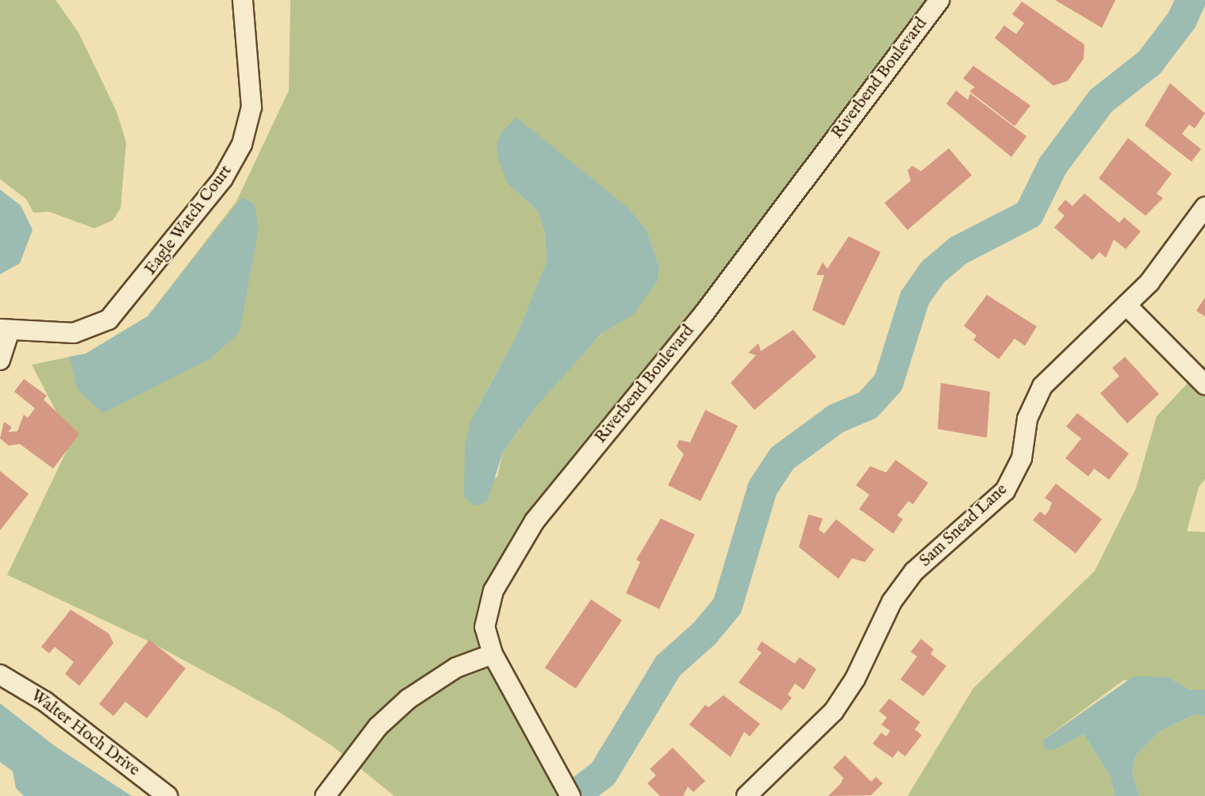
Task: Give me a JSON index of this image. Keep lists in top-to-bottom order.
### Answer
{
  "streets": {
    "street": [
      "Riverbend Boulevard",
      "Eagle Watch Court",
      "Sam Snead Lane",
      "Walter Hoch Drive"
    ]
  }
}
